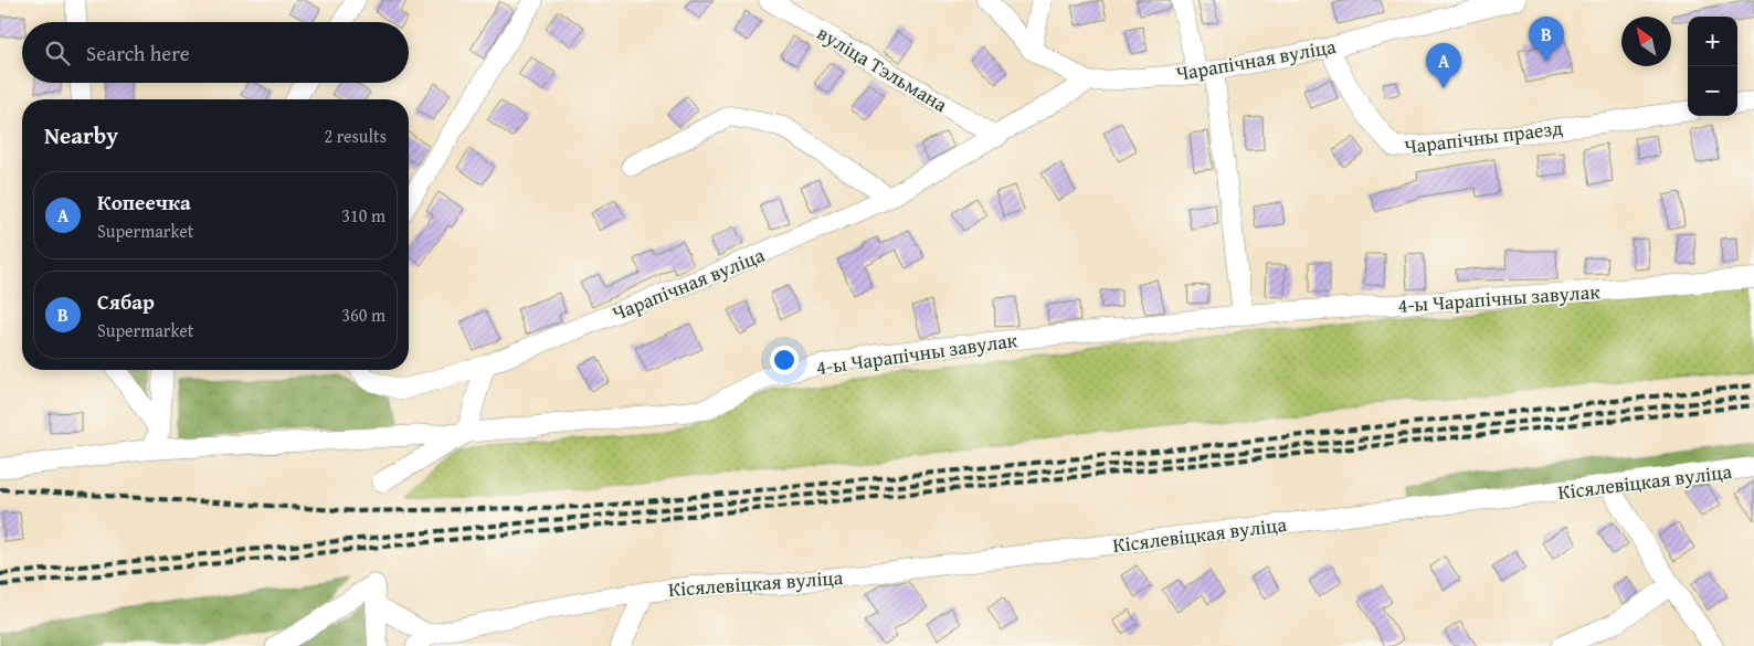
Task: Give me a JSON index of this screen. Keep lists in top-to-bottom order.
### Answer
{
  "streets": {
    "street": [
      "Чарапічная вуліца",
      "вуліца Тэльмана",
      "Чарапічны праезд",
      "4-ы Чарапічны завулак",
      "Кісялевіцкая вуліца"
    ]
  },
  "crossings": [
    ["Чарапічная вуліца", "вуліца Тэльмана"],
    ["Чарапічная вуліца", "Чарапічны праезд"]
  ],
  "north": "top left",
  "page": {
    "map_buttons": ["+", "−"],
    "pins": ["B", "A"],
    "search": "Search here",
    "heading": ["Nearby", "2 results"],
    "list": [
      {
        "mark": "A",
        "name": "Копеечка",
        "note": "Supermarket",
        "value": "310 m"
      },
      {
        "mark": "B",
        "name": "Сябар",
        "note": "Supermarket",
        "value": "360 m"
      }
    ]
  }
}
